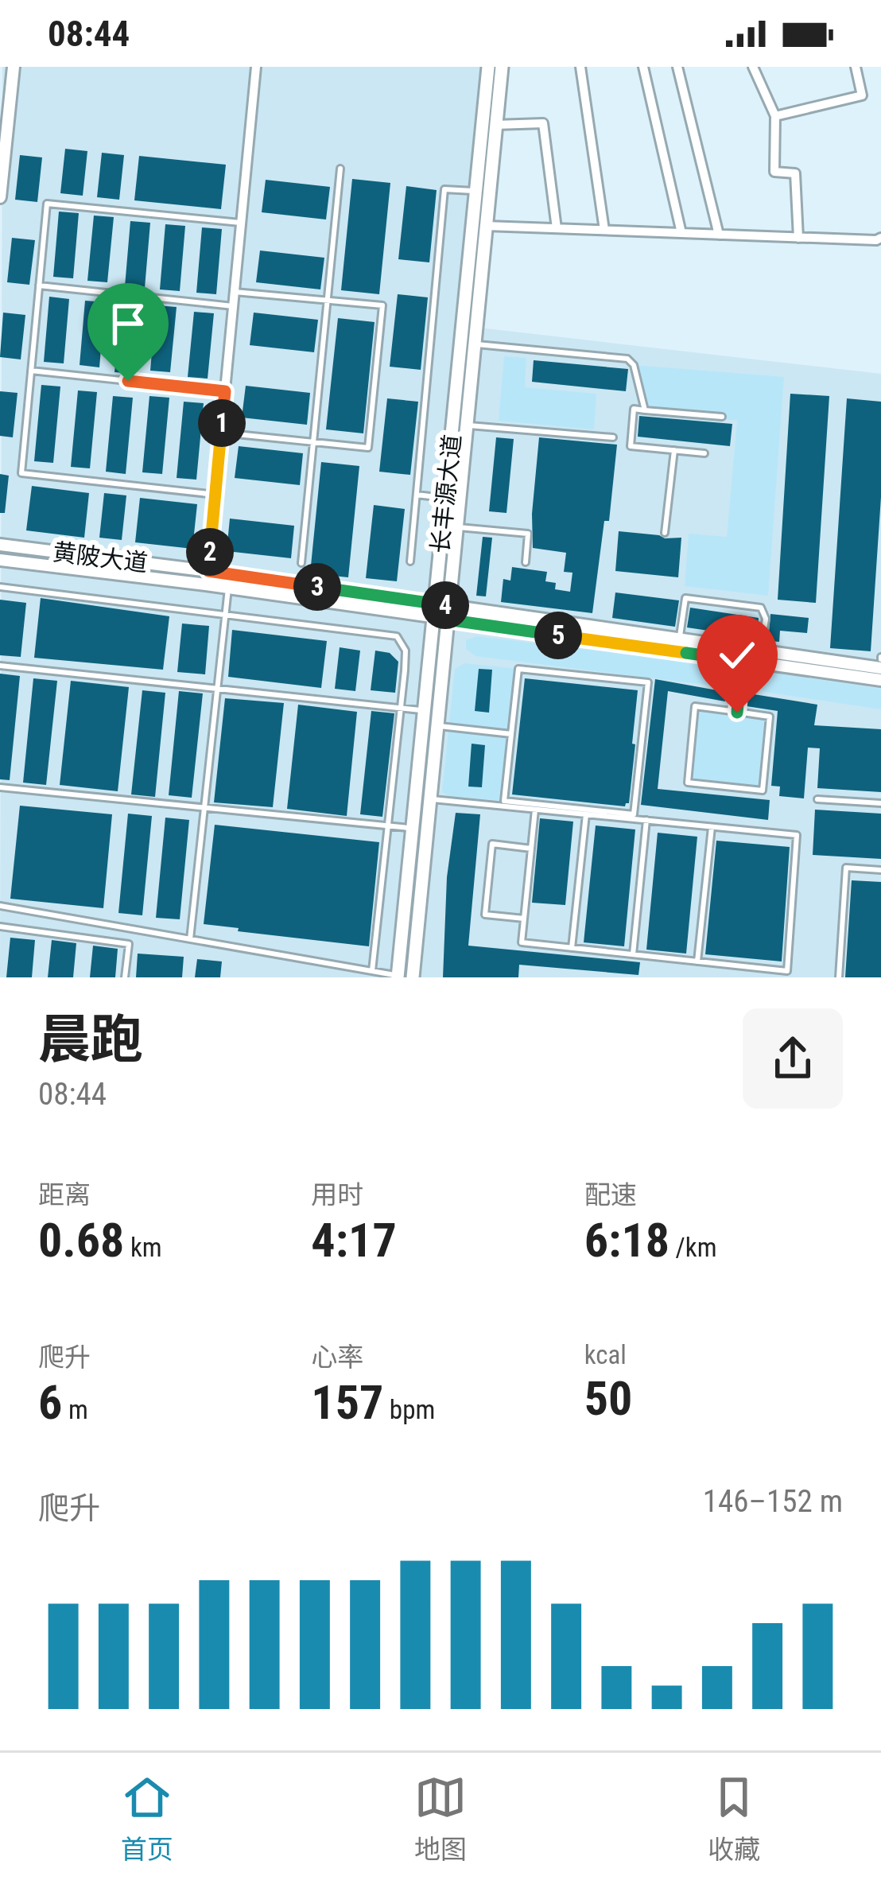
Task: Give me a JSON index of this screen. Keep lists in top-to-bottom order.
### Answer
{
  "streets": {
    "main road": ["长丰源大道"],
    "street": ["黄陂大道"]
  },
  "crossings": [
    ["长丰源大道", "黄陂大道"]
  ],
  "page": {
    "status": "08:44",
    "pins": [
      "1",
      "2",
      "3",
      "4",
      "5"
    ],
    "heading": ["晨跑", "08:44"],
    "stats": [
      ["距离", "0.68 km"],
      ["用时", "4:17"],
      ["配速", "6:18 /km"],
      ["爬升", "6 m"],
      ["心率", "157 bpm"],
      ["kcal", "50"]
    ],
    "chart": ["爬升", "146–152 m"],
    "tabs": ["首页", "地图", "收藏"]
  }
}
